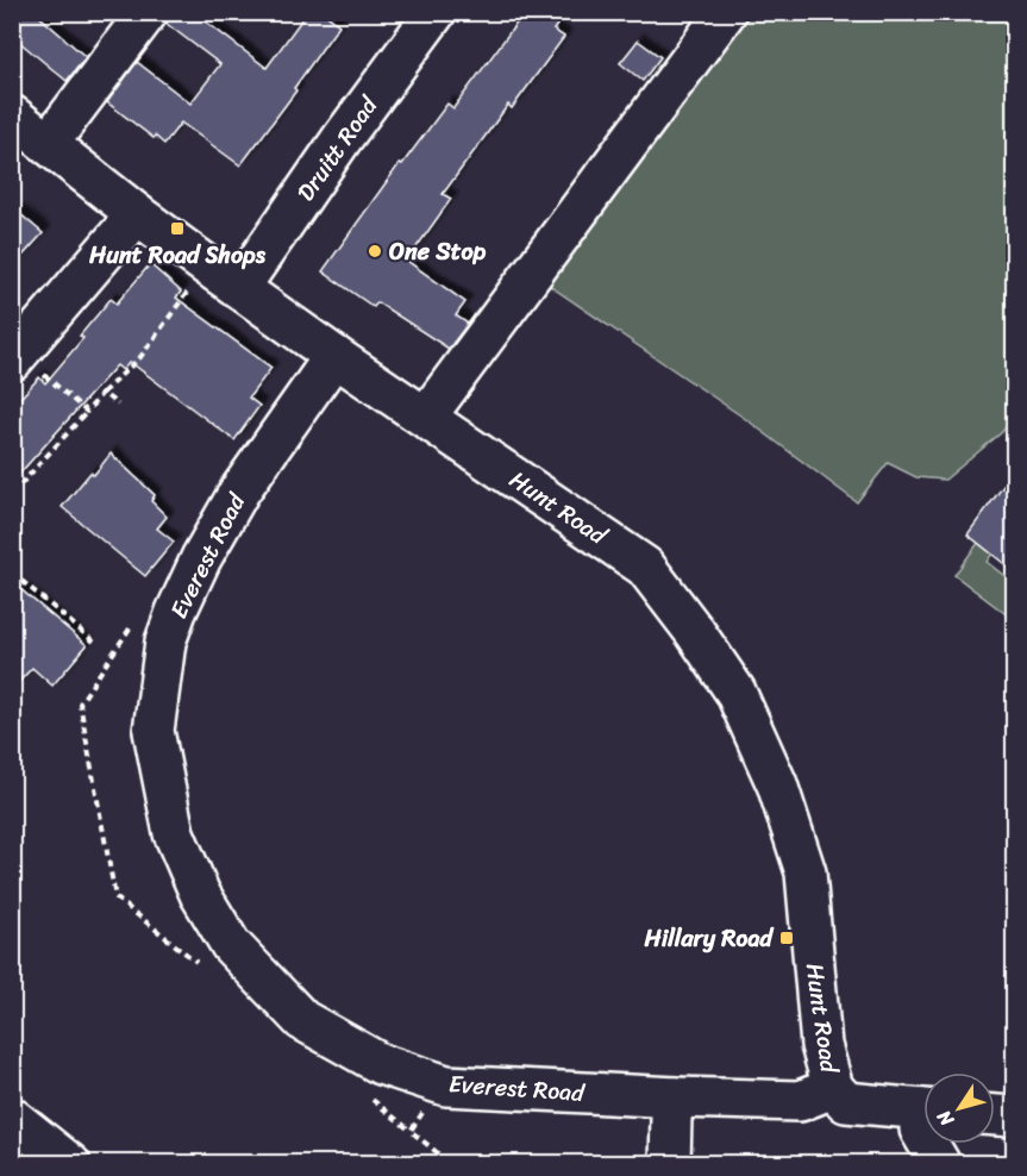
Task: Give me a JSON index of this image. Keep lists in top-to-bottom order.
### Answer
{
  "streets": {
    "street": ["Druitt Road", "Hunt Road", "Everest Road"]
  },
  "crossings": [
    ["Druitt Road", "Hunt Road"],
    ["Hunt Road", "Everest Road"]
  ],
  "places": {
    "transit": ["Hunt Road Shops", "Hillary Road"],
    "other": ["One Stop"]
  },
  "north": "bottom left"
}
